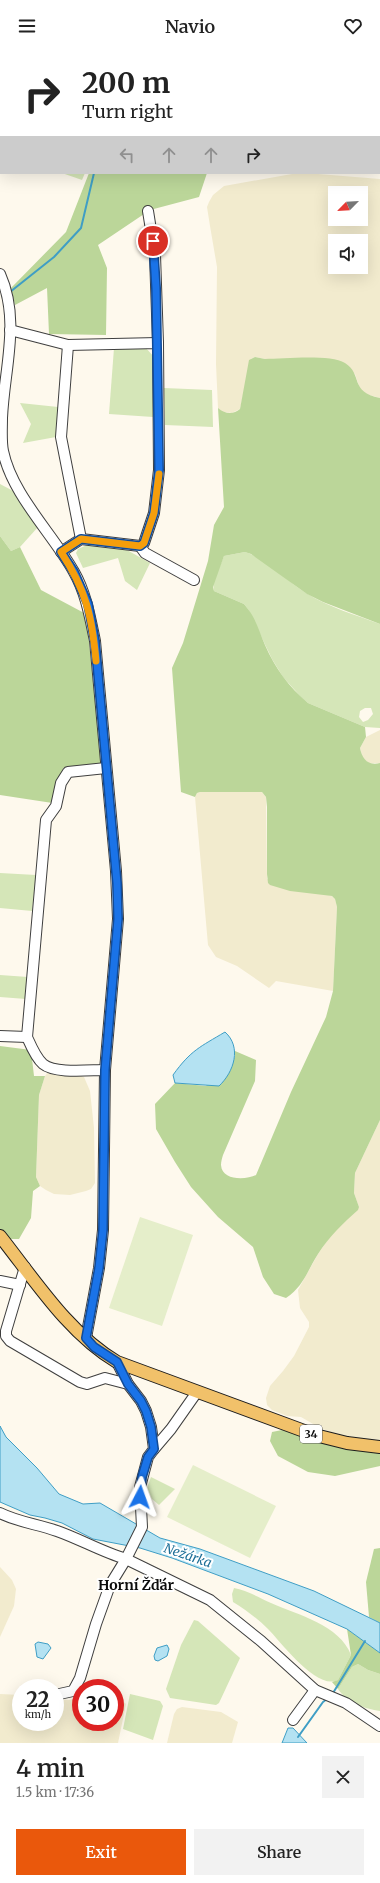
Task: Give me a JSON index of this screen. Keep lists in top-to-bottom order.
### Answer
{
  "streets": {
    "main road": ["34"]
  },
  "districts": ["Horní Žďár"],
  "water": ["Nežárka"],
  "north": "bottom left",
  "page": {
    "header": "Navio",
    "turn": ["200 m", "Turn right"],
    "speed": "22 km/h",
    "limit": "30",
    "heading": ["4 min", "1.5 km · 17:36"],
    "buttons": ["Exit", "Share"]
  }
}
